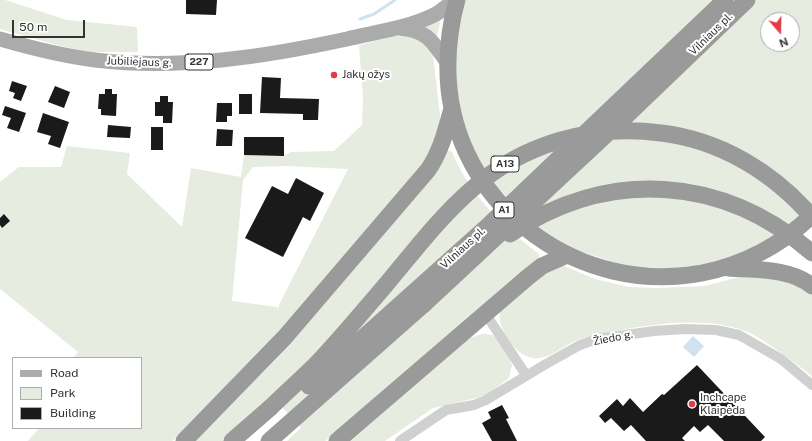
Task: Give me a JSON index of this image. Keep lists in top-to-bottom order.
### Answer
{
  "streets": {
    "highway": ["Vilniaus pl.", "A13", "A1"],
    "main road": ["Jubiliejaus g.", "227"],
    "street": ["Žiedo g."]
  },
  "crossings": [
    ["Vilniaus pl.", "A13"],
    ["Jubiliejaus g.", "227"]
  ],
  "places": ["Jakų ožys", "Inchcape Klaipėda"],
  "legend": ["Road", "Park", "Building"],
  "scale_bar": "50 m",
  "north": "bottom"
}
